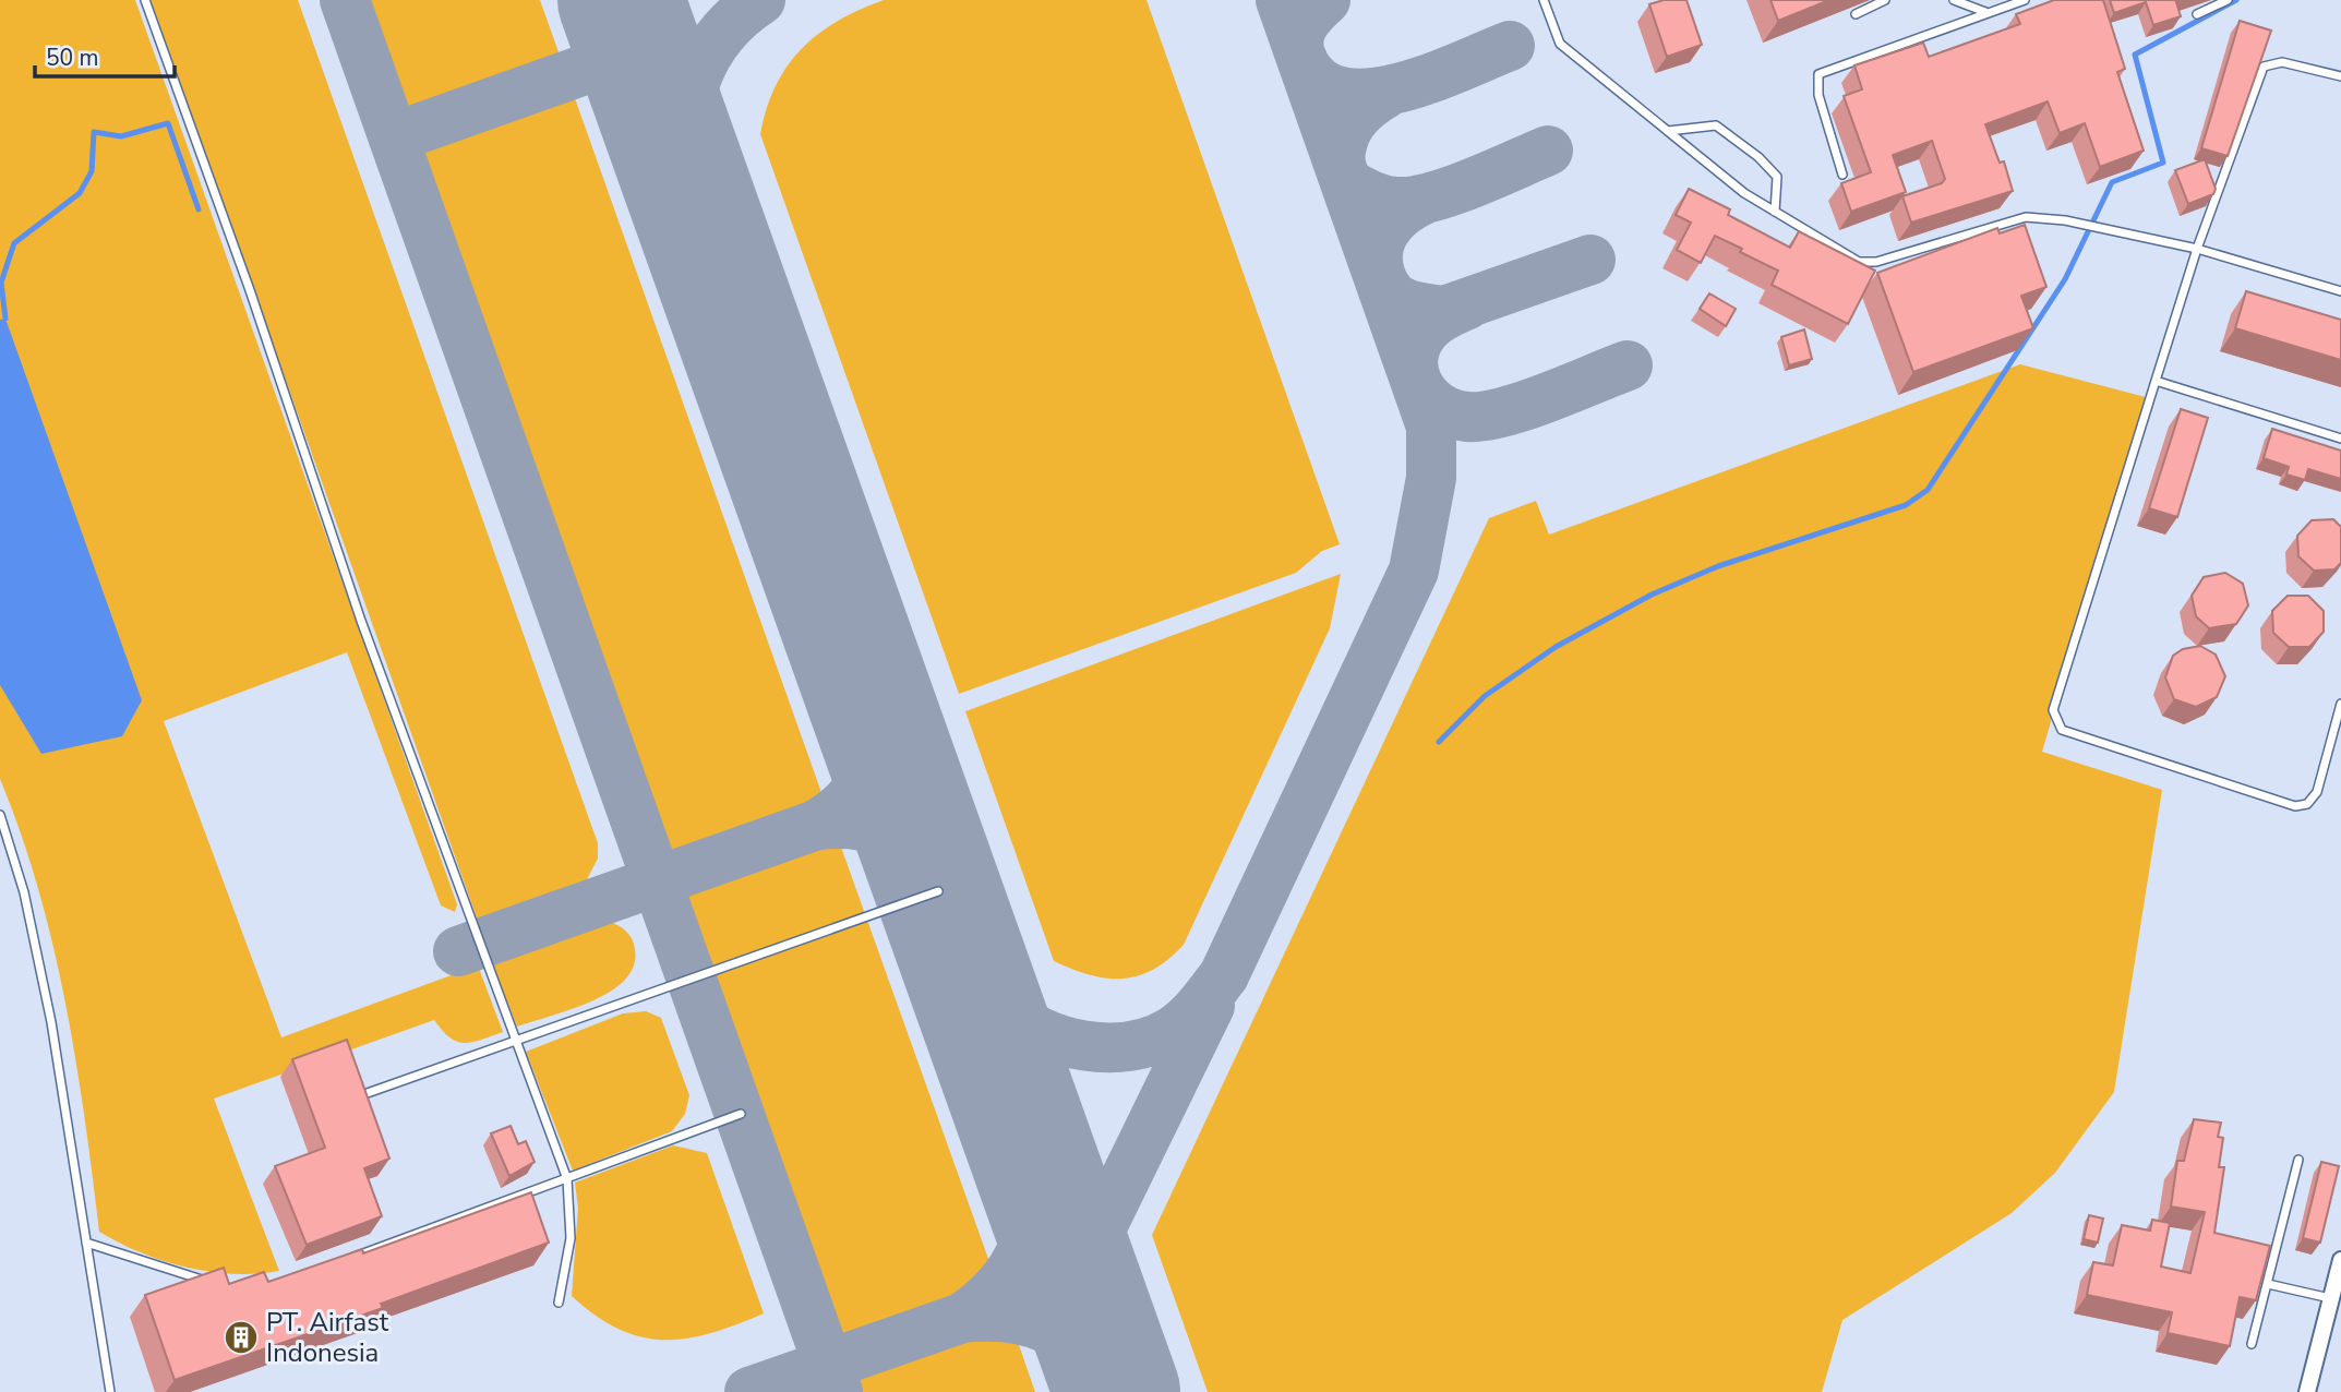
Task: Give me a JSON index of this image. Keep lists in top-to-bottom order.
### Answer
{
  "places": {
    "building": ["PT. Airfast Indonesia"]
  },
  "scale_bar": "50 m"
}
